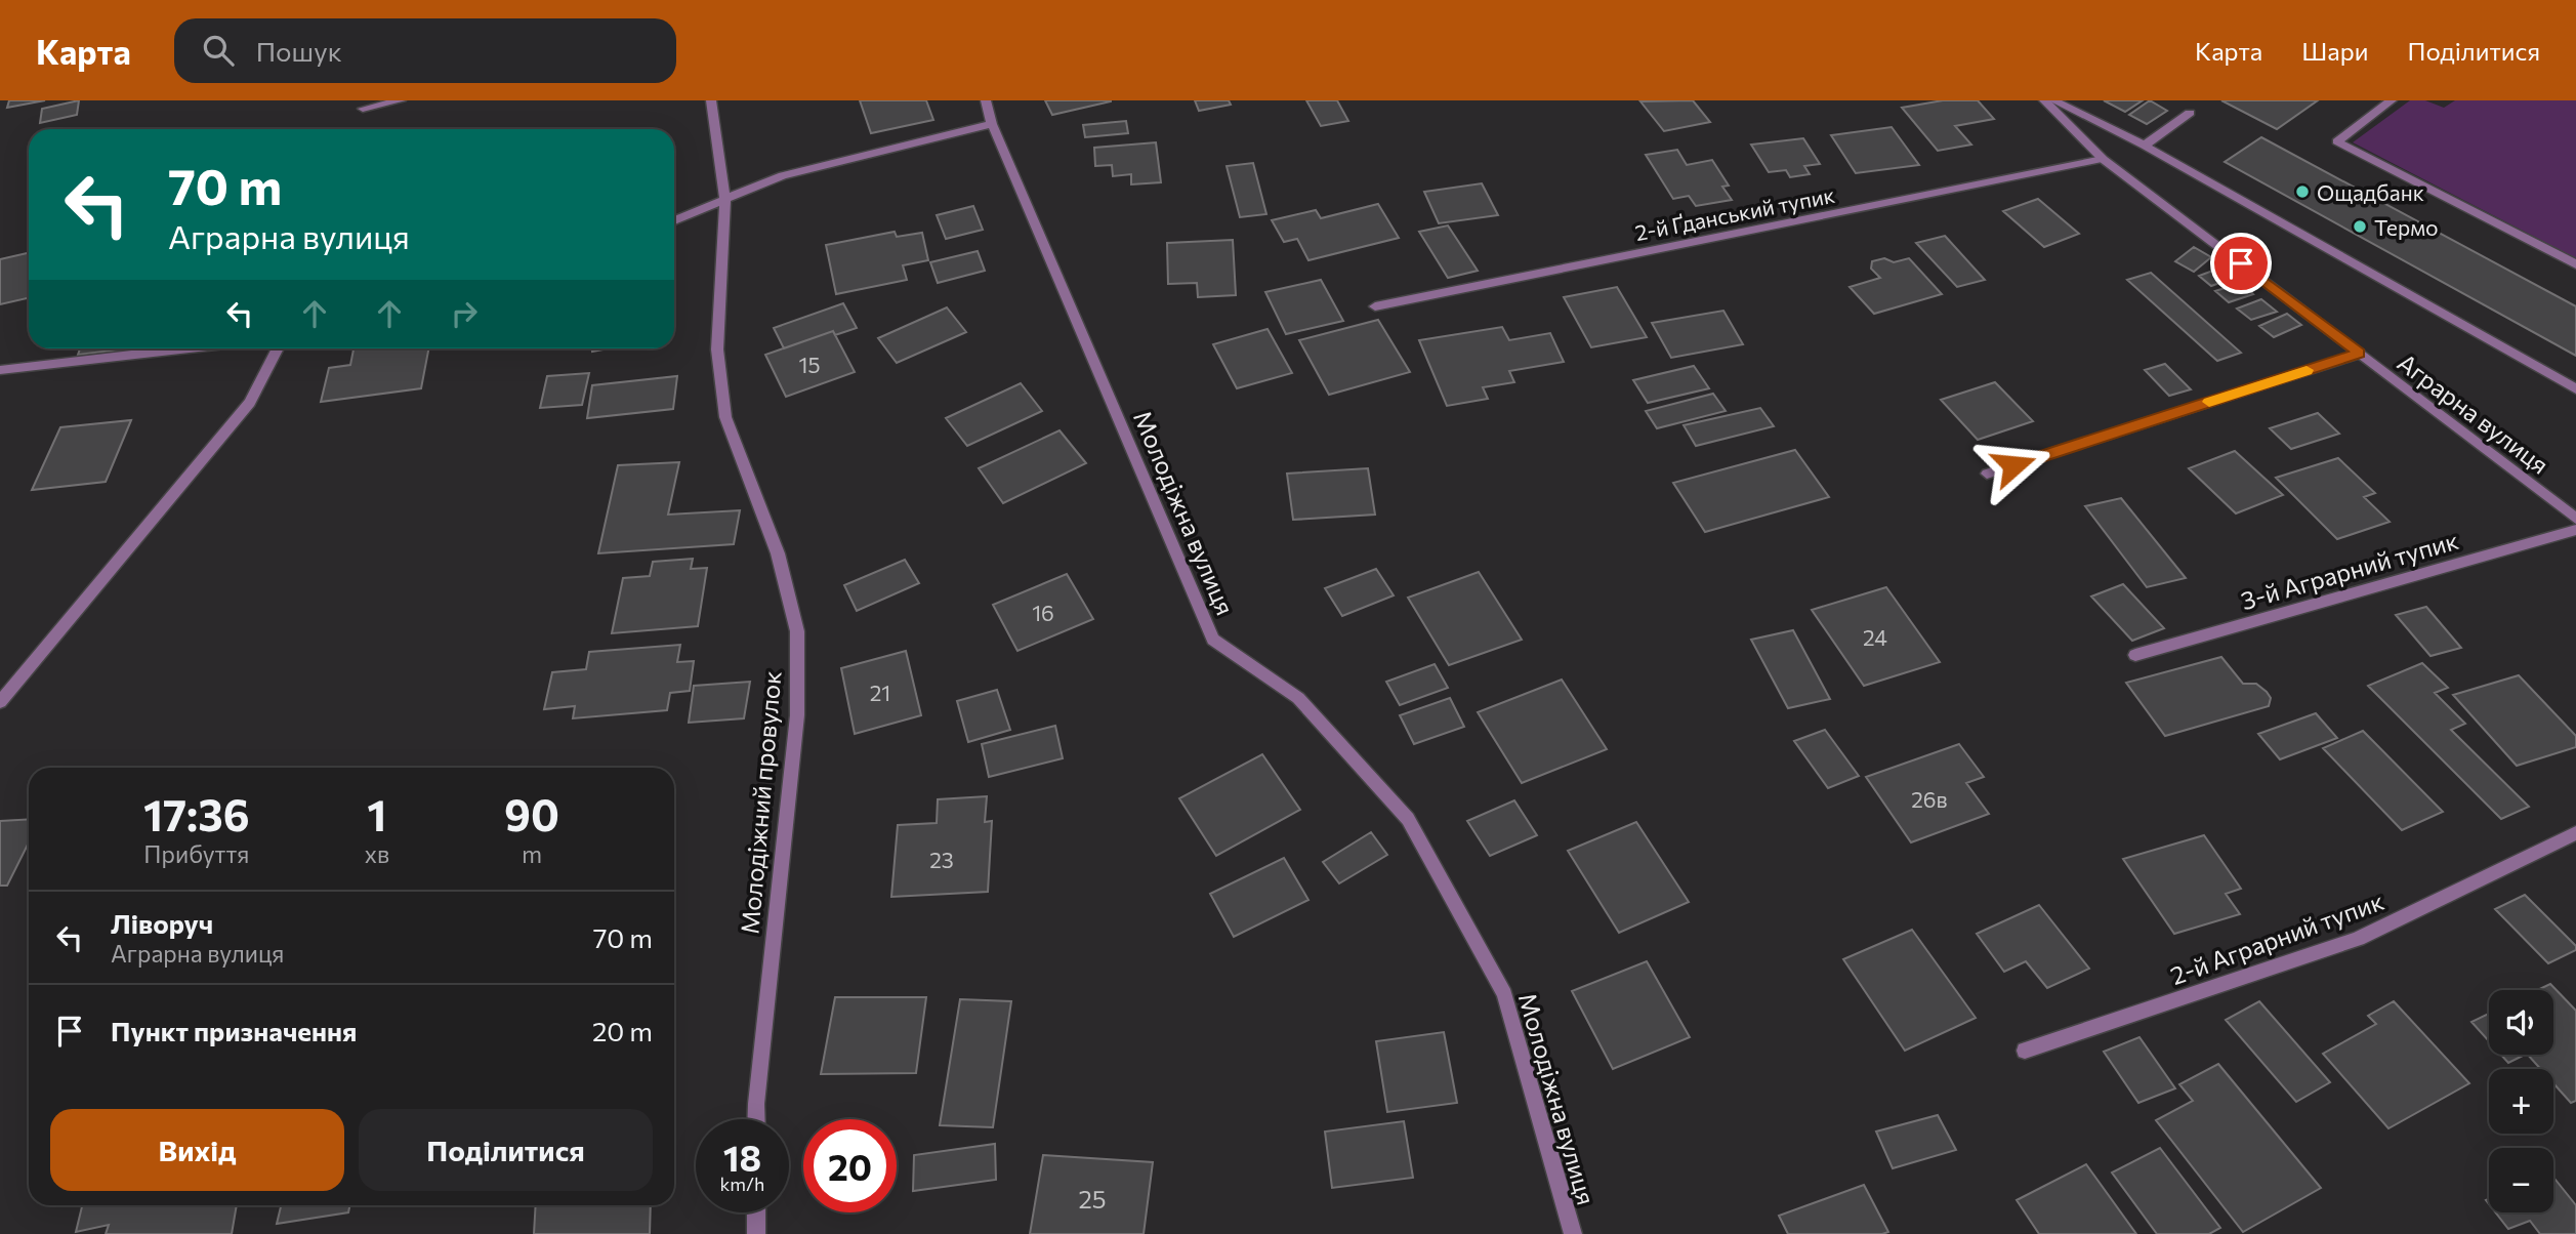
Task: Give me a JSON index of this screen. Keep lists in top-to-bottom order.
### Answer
{
  "streets": {
    "street": [
      "2-й Ґданський тупик",
      "Аграрна вулиця",
      "Молодіжна вулиця",
      "3-й Аграрний тупик",
      "Молодіжний провулок",
      "2-й Аграрний тупик"
    ]
  },
  "crossings": [
    ["2-й Ґданський тупик", "Аграрна вулиця"]
  ],
  "places": ["Ощадбанк", "Термо"],
  "house_numbers": [
    "15",
    "16",
    "24",
    "21",
    "26в",
    "23",
    "25"
  ],
  "page": {
    "header": "Карта",
    "search": "Пошук",
    "nav": ["Карта", "Шари", "Поділитися"],
    "turn": ["70 m", "Аграрна вулиця"],
    "eta": [
      "17:36",
      "Прибуття",
      "1",
      "хв",
      "90",
      "m"
    ],
    "list": [
      {
        "name": "Ліворуч",
        "note": "Аграрна вулиця",
        "value": "70 m"
      },
      {
        "name": "Пункт призначення",
        "value": "20 m"
      }
    ],
    "map_buttons": ["+", "−"],
    "buttons": ["Вихід", "Поділитися"],
    "speed": "18 km/h",
    "limit": "20"
  }
}
